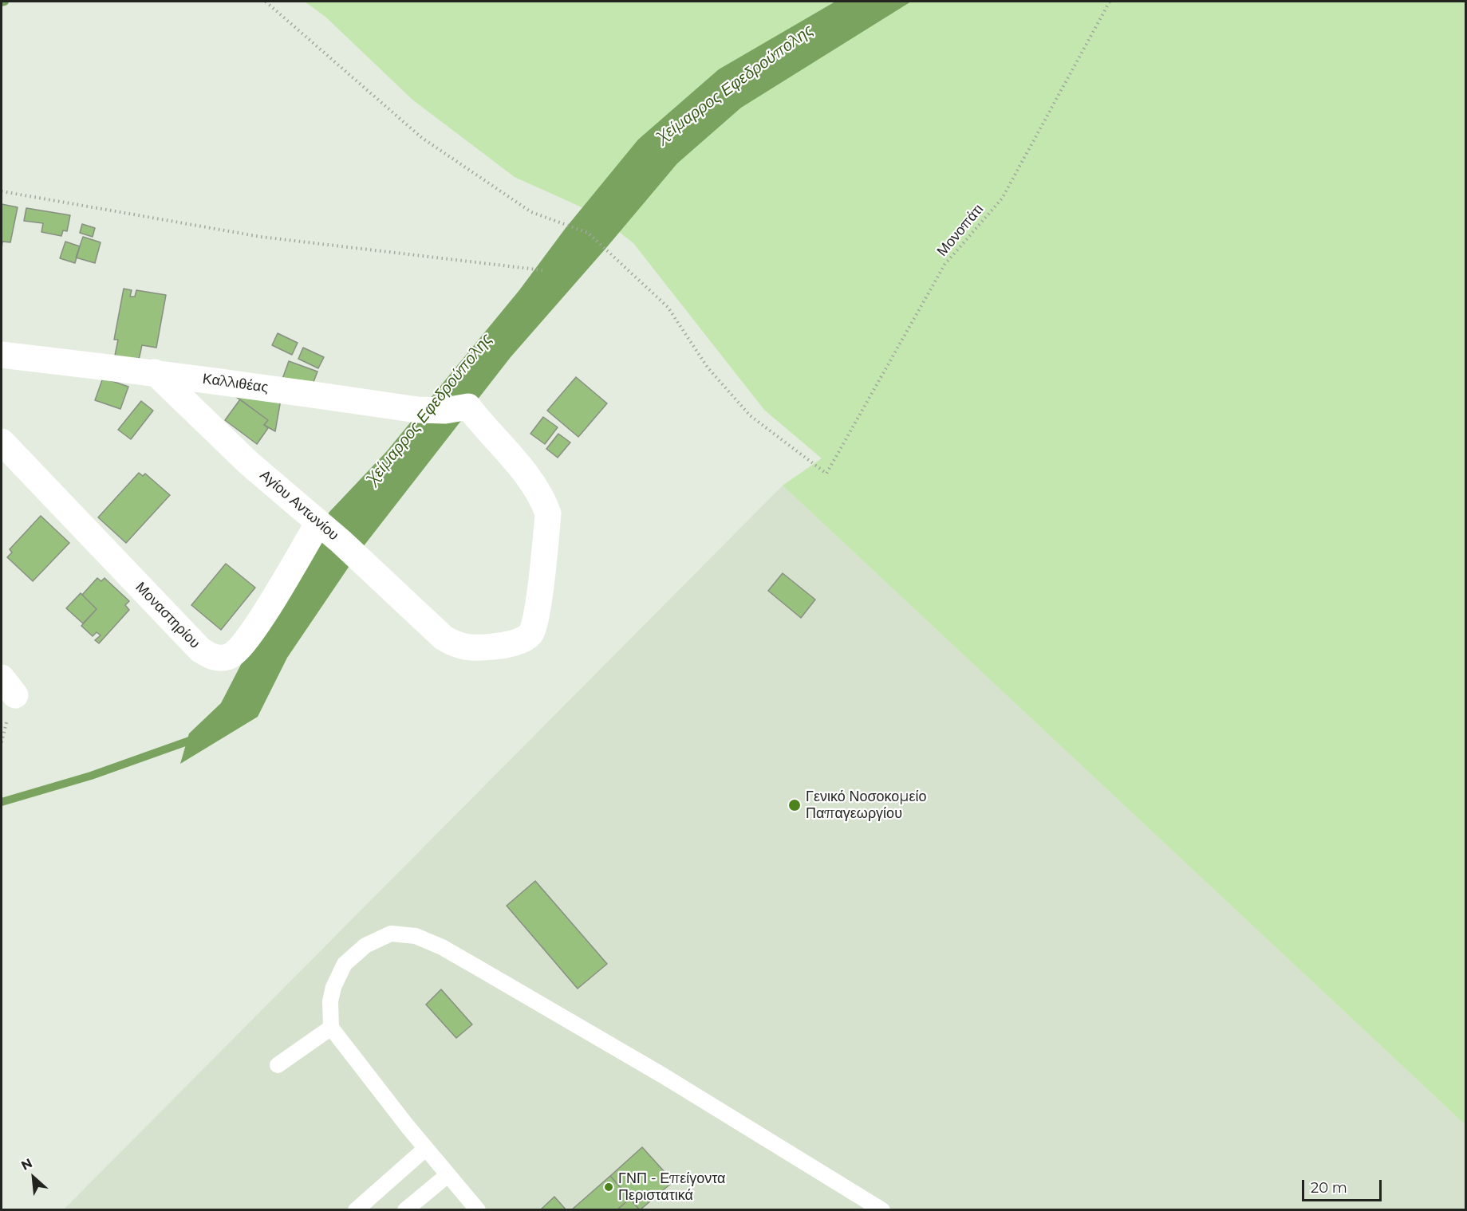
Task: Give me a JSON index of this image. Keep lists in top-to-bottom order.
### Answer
{
  "streets": {
    "street": ["Καλλιθέας", "Αγίου Αντωνίου", "Μοναστηρίου"],
    "path": ["Μονοπάτι"]
  },
  "crossings": [
    ["Καλλιθέας", "Αγίου Αντωνίου"],
    ["Αγίου Αντωνίου", "Μοναστηρίου"]
  ],
  "water": ["Χείμαρρος Εφεδρούπολης"],
  "places": ["Γενικό Νοσοκομείο Παπαγεωργίου", "ΓΝΠ - Επείγοντα Περιστατικά"],
  "scale_bar": "20 m",
  "north": "top left"
}
